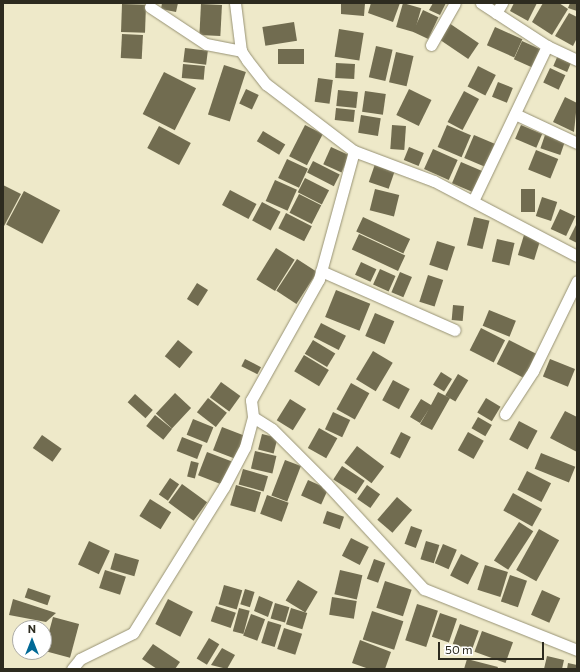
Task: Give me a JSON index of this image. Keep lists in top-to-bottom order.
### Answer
{
  "scale_bar": "50 m",
  "north": "top"
}
